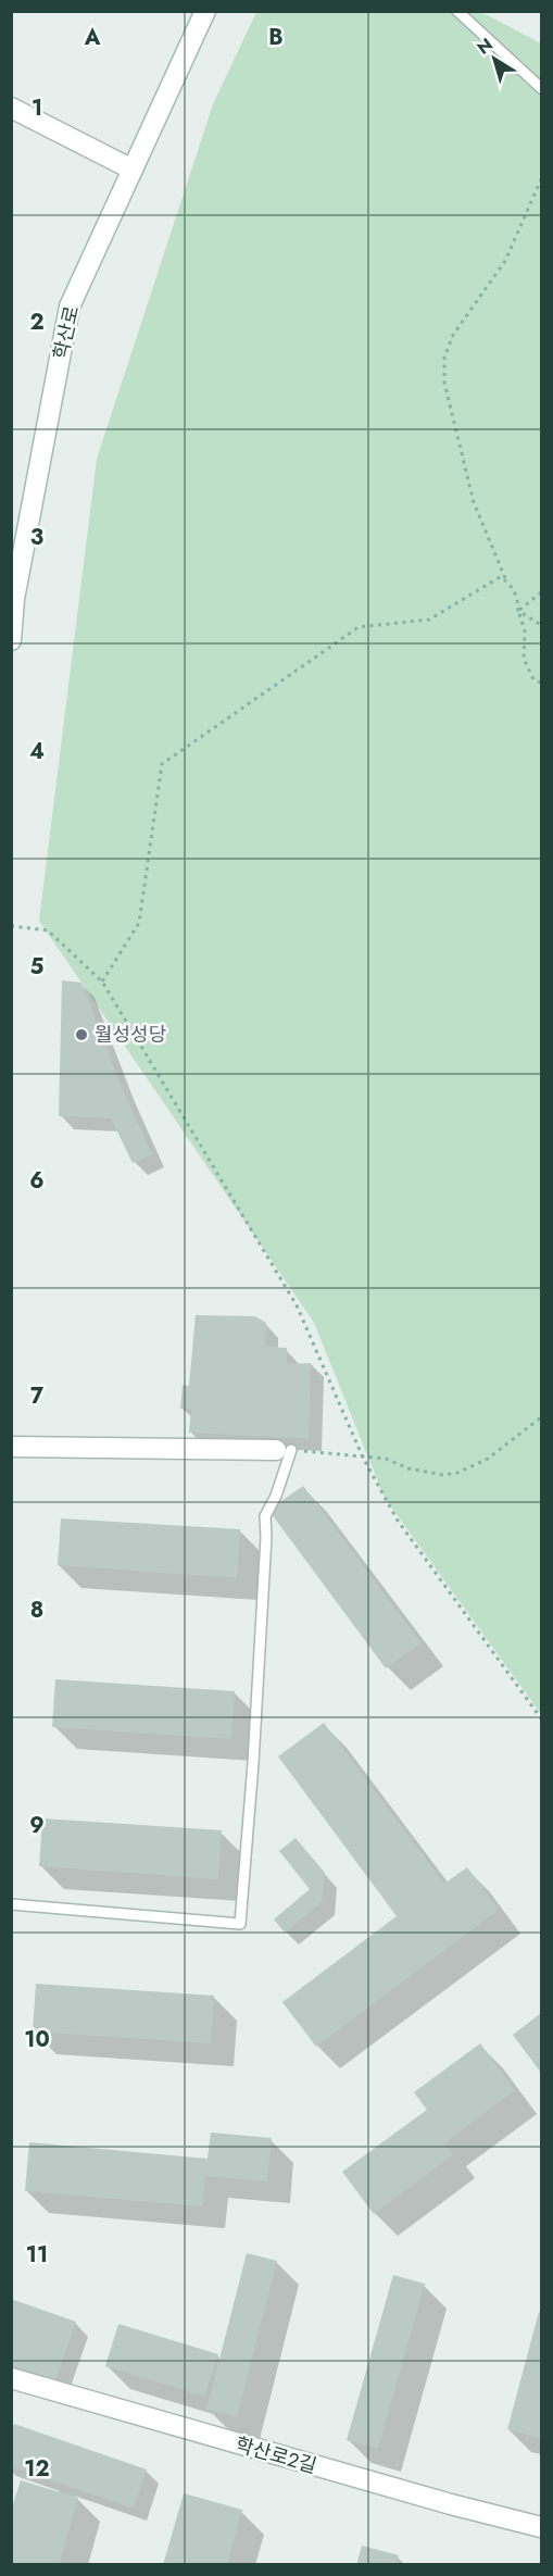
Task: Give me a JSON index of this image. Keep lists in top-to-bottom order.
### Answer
{
  "streets": {
    "street": ["학산로", "학산로2길"]
  },
  "places": ["월성성당"],
  "north": "top left",
  "grid": {
    "columns": ["A", "B"],
    "rows": [
      "1",
      "2",
      "3",
      "4",
      "5",
      "6",
      "7",
      "8",
      "9",
      "10",
      "11",
      "12"
    ]
  }
}
